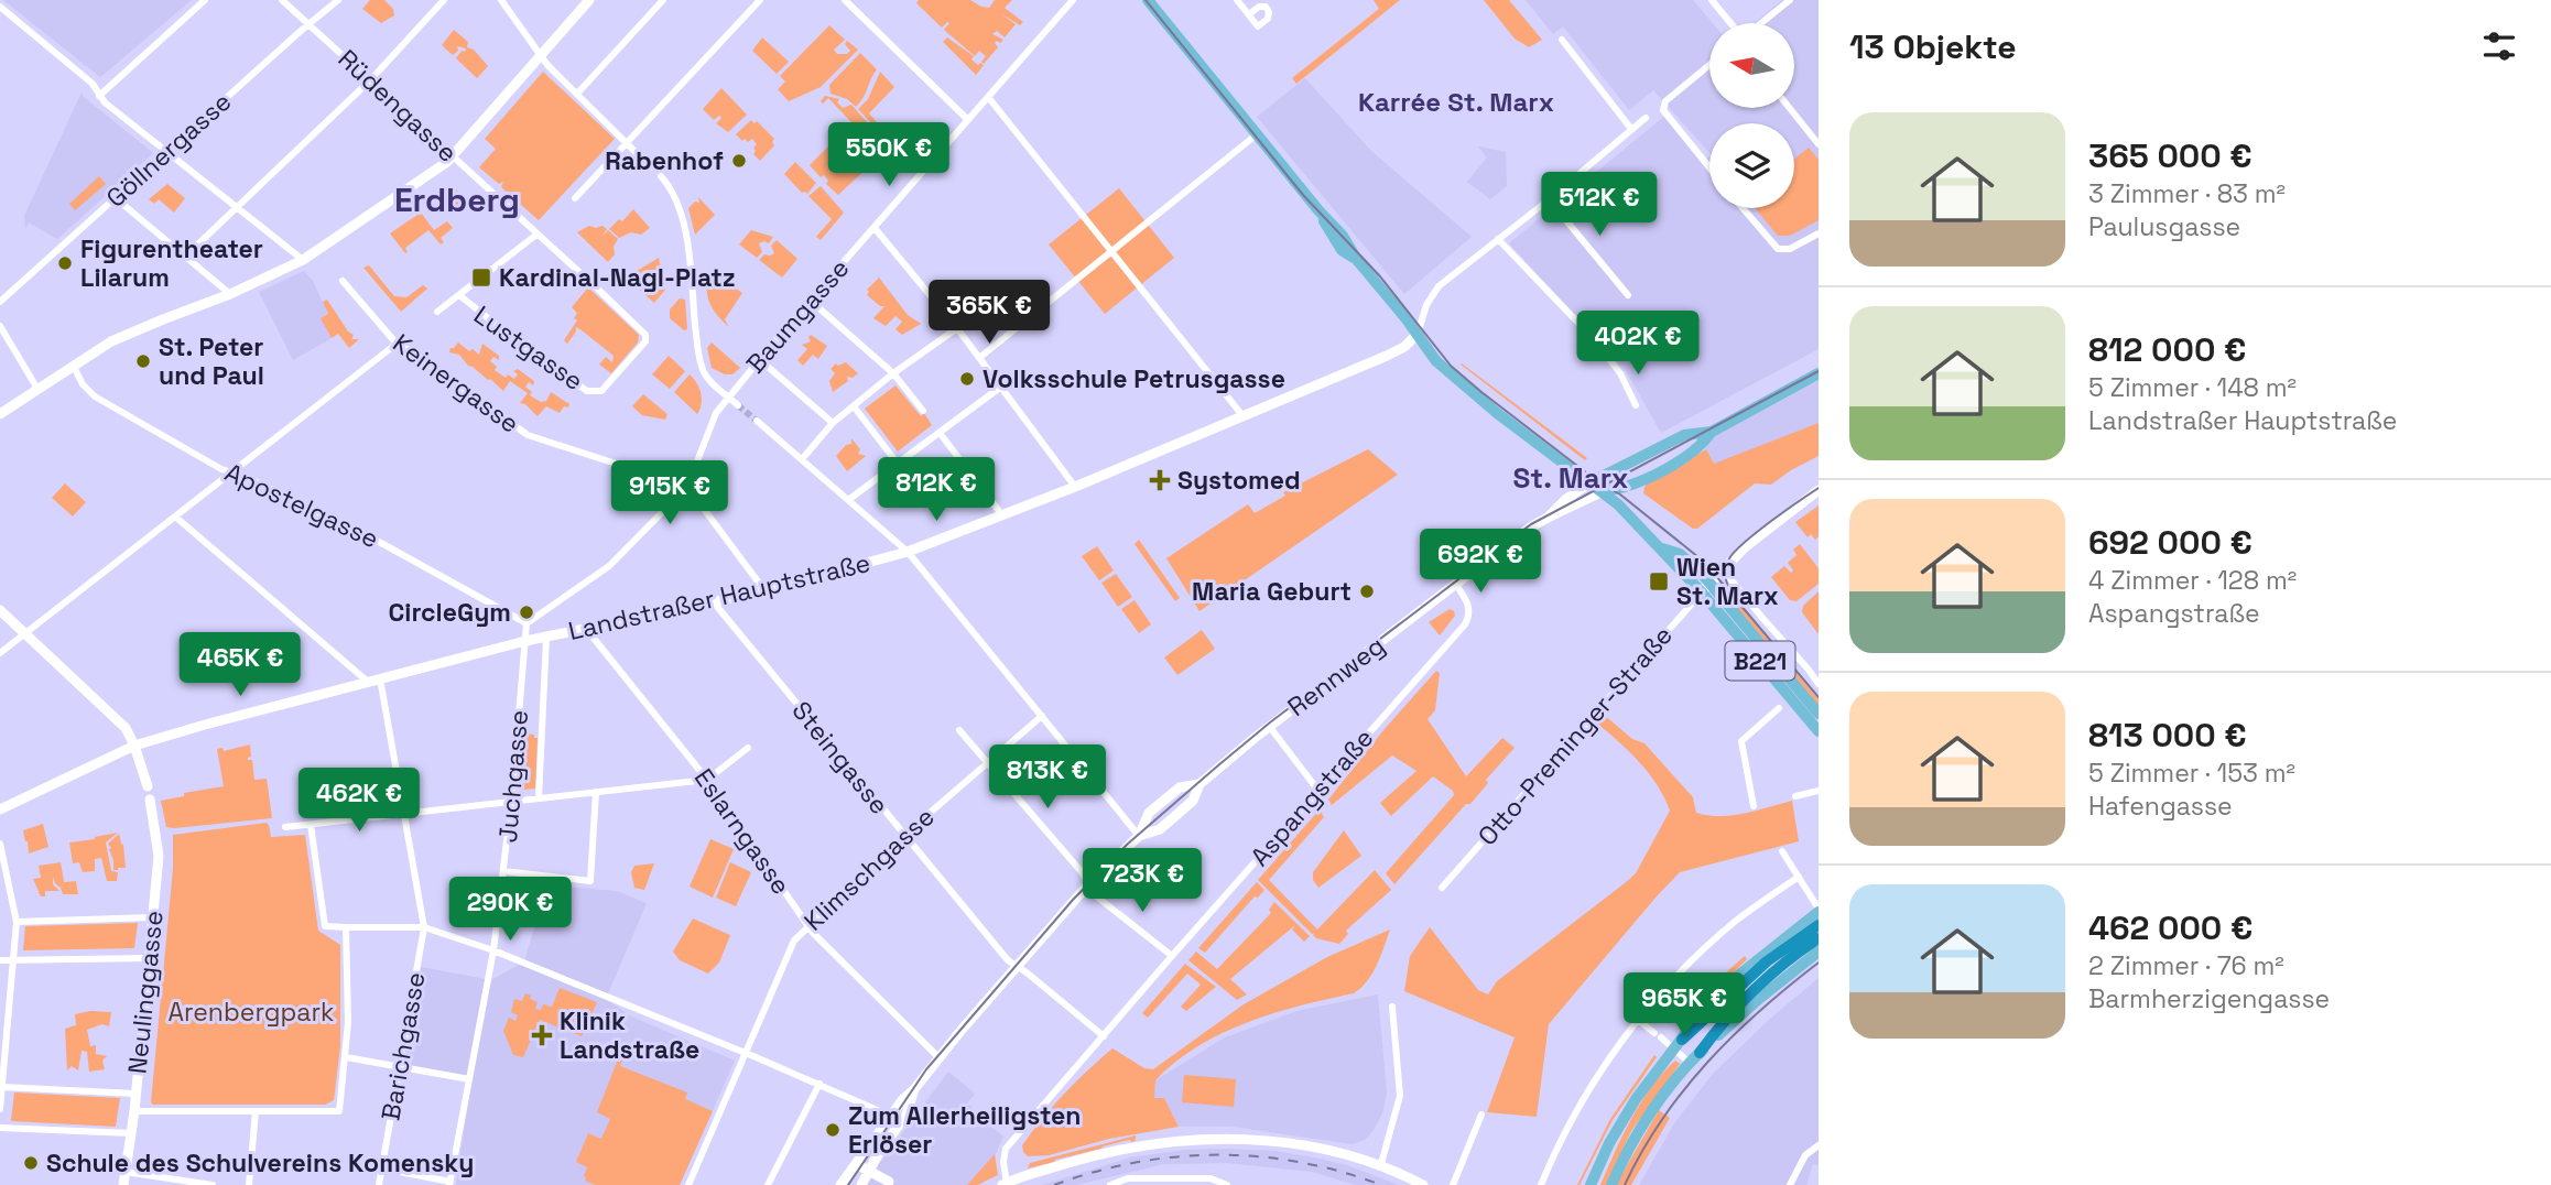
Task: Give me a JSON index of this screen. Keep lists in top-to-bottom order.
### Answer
{
  "streets": {
    "main road": [
      "Landstraßer Hauptstraße",
      "B221",
      "Rennweg",
      "Neulinggasse"
    ],
    "street": [
      "Rüdengasse",
      "Göllnergasse",
      "Baumgasse",
      "Lustgasse",
      "Keinergasse",
      "Apostelgasse",
      "Otto-Preminger-Straße",
      "Steingasse",
      "Juchgasse",
      "Aspangstraße",
      "Eslarngasse",
      "Klimschgasse",
      "Barichgasse"
    ]
  },
  "crossings": [
    ["Rüdengasse", "Göllnergasse"],
    ["Rüdengasse", "Lustgasse"],
    ["Baumgasse", "Keinergasse"],
    ["Baumgasse", "Apostelgasse"],
    ["Landstraßer Hauptstraße", "B221"],
    ["Landstraßer Hauptstraße", "Steingasse"],
    ["Landstraßer Hauptstraße", "Juchgasse"],
    ["Landstraßer Hauptstraße", "Eslarngasse"],
    ["Landstraßer Hauptstraße", "Barichgasse"],
    ["B221", "Rennweg"],
    ["B221", "Otto-Preminger-Straße"],
    ["Rennweg", "Steingasse"],
    ["Rennweg", "Aspangstraße"],
    ["Rennweg", "Eslarngasse"],
    ["Steingasse", "Aspangstraße"],
    ["Steingasse", "Klimschgasse"],
    ["Eslarngasse", "Klimschgasse"]
  ],
  "districts": ["Karrée St. Marx", "Erdberg", "St. Marx"],
  "parks": ["Arenbergpark"],
  "places": {
    "other": [
      "Rabenhof",
      "Figurentheater Lilarum",
      "St. Peter und Paul",
      "Volksschule Petrusgasse",
      "Maria Geburt",
      "CircleGym",
      "Zum Allerheiligsten Erlöser",
      "Schule des Schulvereins Komensky"
    ],
    "transit": ["Kardinal-Nagl-Platz", "Wien St. Marx"],
    "health": ["Systomed", "Klinik Landstraße"]
  },
  "north": "left",
  "page": {
    "heading": "13 Objekte",
    "list": [
      {
        "name": "365 000 €",
        "note": "3 Zimmer · 83 m² · Paulusgasse"
      },
      {
        "name": "812 000 €",
        "note": "5 Zimmer · 148 m² · Landstraßer Hauptstraße"
      },
      {
        "name": "692 000 €",
        "note": "4 Zimmer · 128 m² · Aspangstraße"
      },
      {
        "name": "813 000 €",
        "note": "5 Zimmer · 153 m² · Hafengasse"
      },
      {
        "name": "462 000 €",
        "note": "2 Zimmer · 76 m² · Barmherzigengasse"
      }
    ],
    "price": [
      "550K €",
      "512K €",
      "365K €",
      "402K €",
      "812K €",
      "915K €",
      "692K €",
      "465K €",
      "813K €",
      "462K €",
      "723K €",
      "290K €",
      "965K €"
    ]
  }
}
